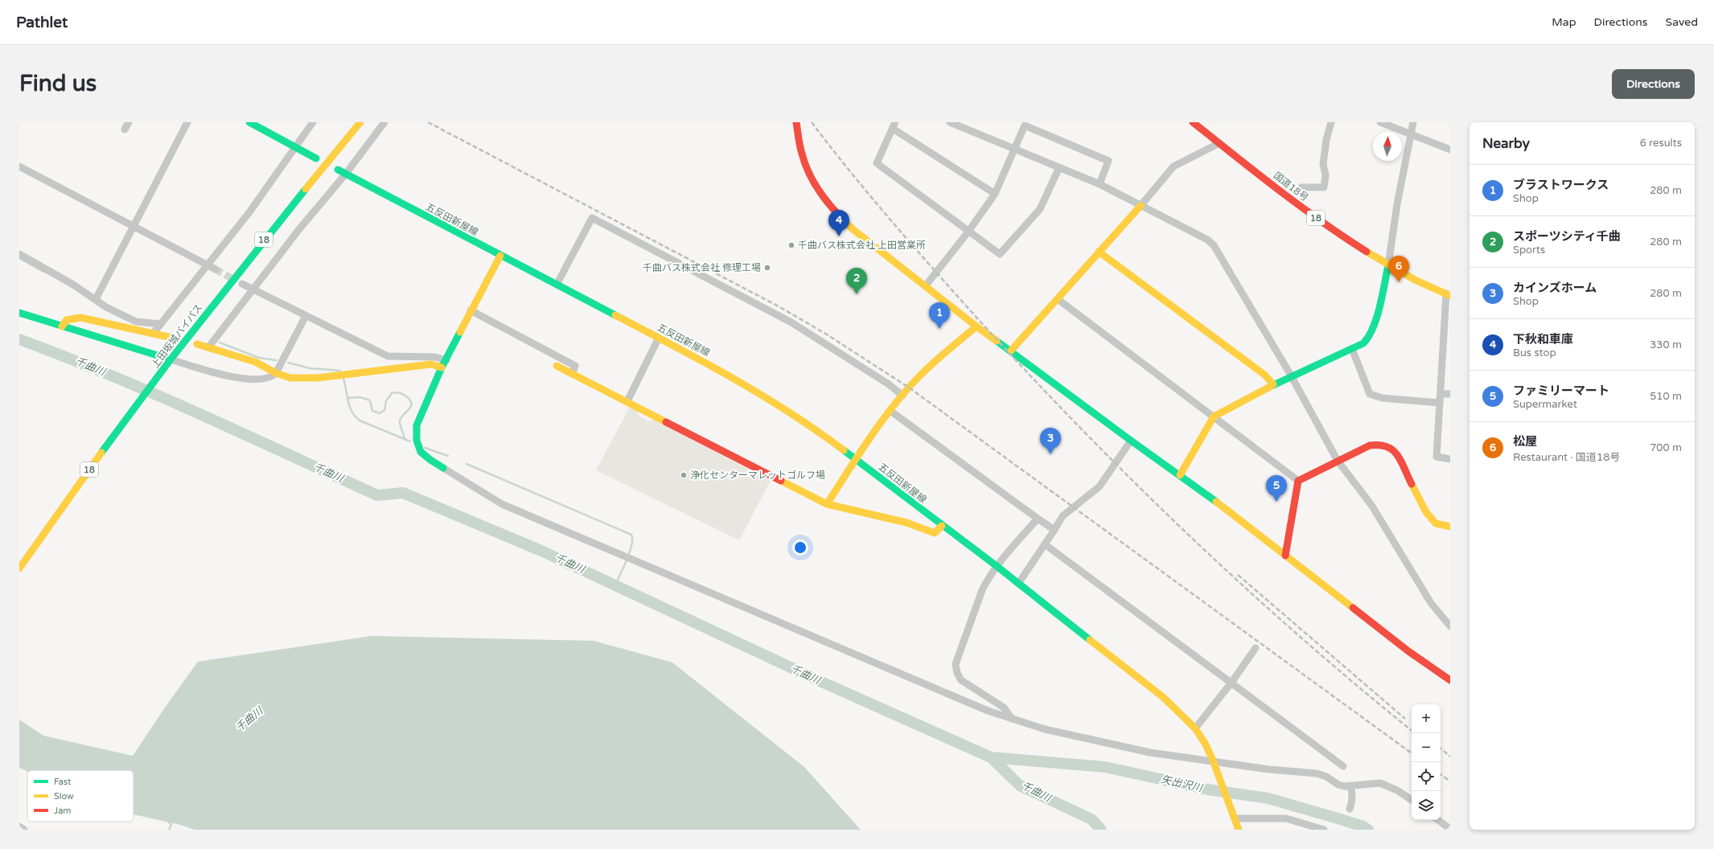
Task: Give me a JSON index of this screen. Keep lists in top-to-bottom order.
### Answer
{
  "streets": {
    "main road": [
      "国道18号",
      "18",
      "五反田新屋線",
      "上田坂城バイパス"
    ]
  },
  "water": ["千曲川", "矢出沢川"],
  "places": ["千曲バス株式会社 上田営業所", "千曲バス株式会社 修理工場", "浄化センターマレットゴルフ場"],
  "legend": ["Fast", "Slow", "Jam"],
  "north": "top",
  "page": {
    "header": "Pathlet",
    "nav": ["Map", "Directions", "Saved"],
    "buttons": "Directions",
    "title": "Find us",
    "heading": ["Nearby", "6 results"],
    "list": [
      {
        "mark": "1",
        "name": "ブラストワークス",
        "note": "Shop",
        "value": "280 m"
      },
      {
        "mark": "2",
        "name": "スポーツシティ千曲",
        "note": "Sports",
        "value": "280 m"
      },
      {
        "mark": "3",
        "name": "カインズホーム",
        "note": "Shop",
        "value": "280 m"
      },
      {
        "mark": "4",
        "name": "下秋和車庫",
        "note": "Bus stop",
        "value": "330 m"
      },
      {
        "mark": "5",
        "name": "ファミリーマート",
        "note": "Supermarket",
        "value": "510 m"
      },
      {
        "mark": "6",
        "name": "松屋",
        "note": "Restaurant · 国道18号",
        "value": "700 m"
      }
    ],
    "pins": [
      "4",
      "6",
      "2",
      "1",
      "3",
      "5"
    ],
    "map_buttons": ["+", "−"]
  }
}
